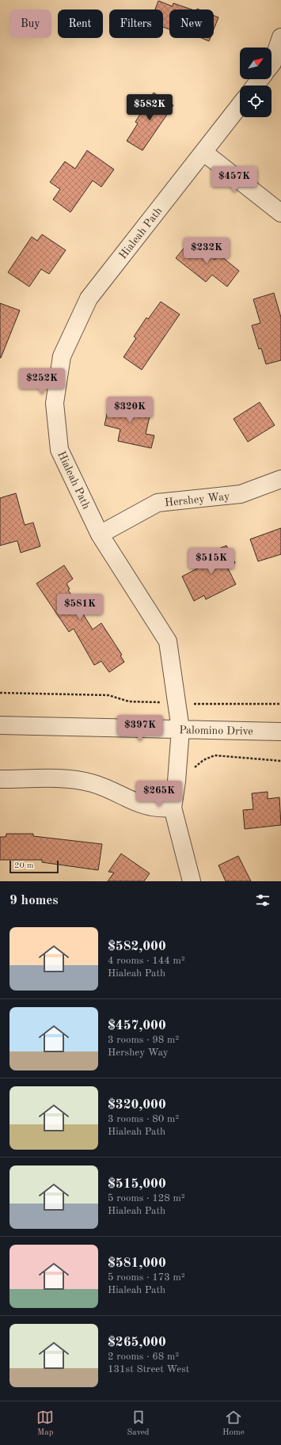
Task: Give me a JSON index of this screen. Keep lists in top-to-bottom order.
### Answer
{
  "streets": {
    "street": ["Hialeah Path", "Hershey Way", "Palomino Drive"]
  },
  "crossings": [
    ["Hialeah Path", "Hershey Way"],
    ["Hialeah Path", "Palomino Drive"]
  ],
  "scale_bar": "20 m",
  "north": "top right",
  "page": {
    "chip": [
      "Buy",
      "Rent",
      "Filters",
      "New"
    ],
    "price": [
      "$582K",
      "$457K",
      "$232K",
      "$252K",
      "$320K",
      "$515K",
      "$581K",
      "$397K",
      "$265K"
    ],
    "scale": "20 m",
    "heading": "9 homes",
    "list": [
      {
        "name": "$582,000",
        "note": "4 rooms · 144 m² · Hialeah Path"
      },
      {
        "name": "$457,000",
        "note": "3 rooms · 98 m² · Hershey Way"
      },
      {
        "name": "$320,000",
        "note": "3 rooms · 80 m² · Hialeah Path"
      },
      {
        "name": "$515,000",
        "note": "5 rooms · 128 m² · Hialeah Path"
      },
      {
        "name": "$581,000",
        "note": "5 rooms · 173 m² · Hialeah Path"
      },
      {
        "name": "$265,000",
        "note": "2 rooms · 68 m² · 131st Street West"
      }
    ],
    "tabs": ["Map", "Saved", "Home"]
  }
}
